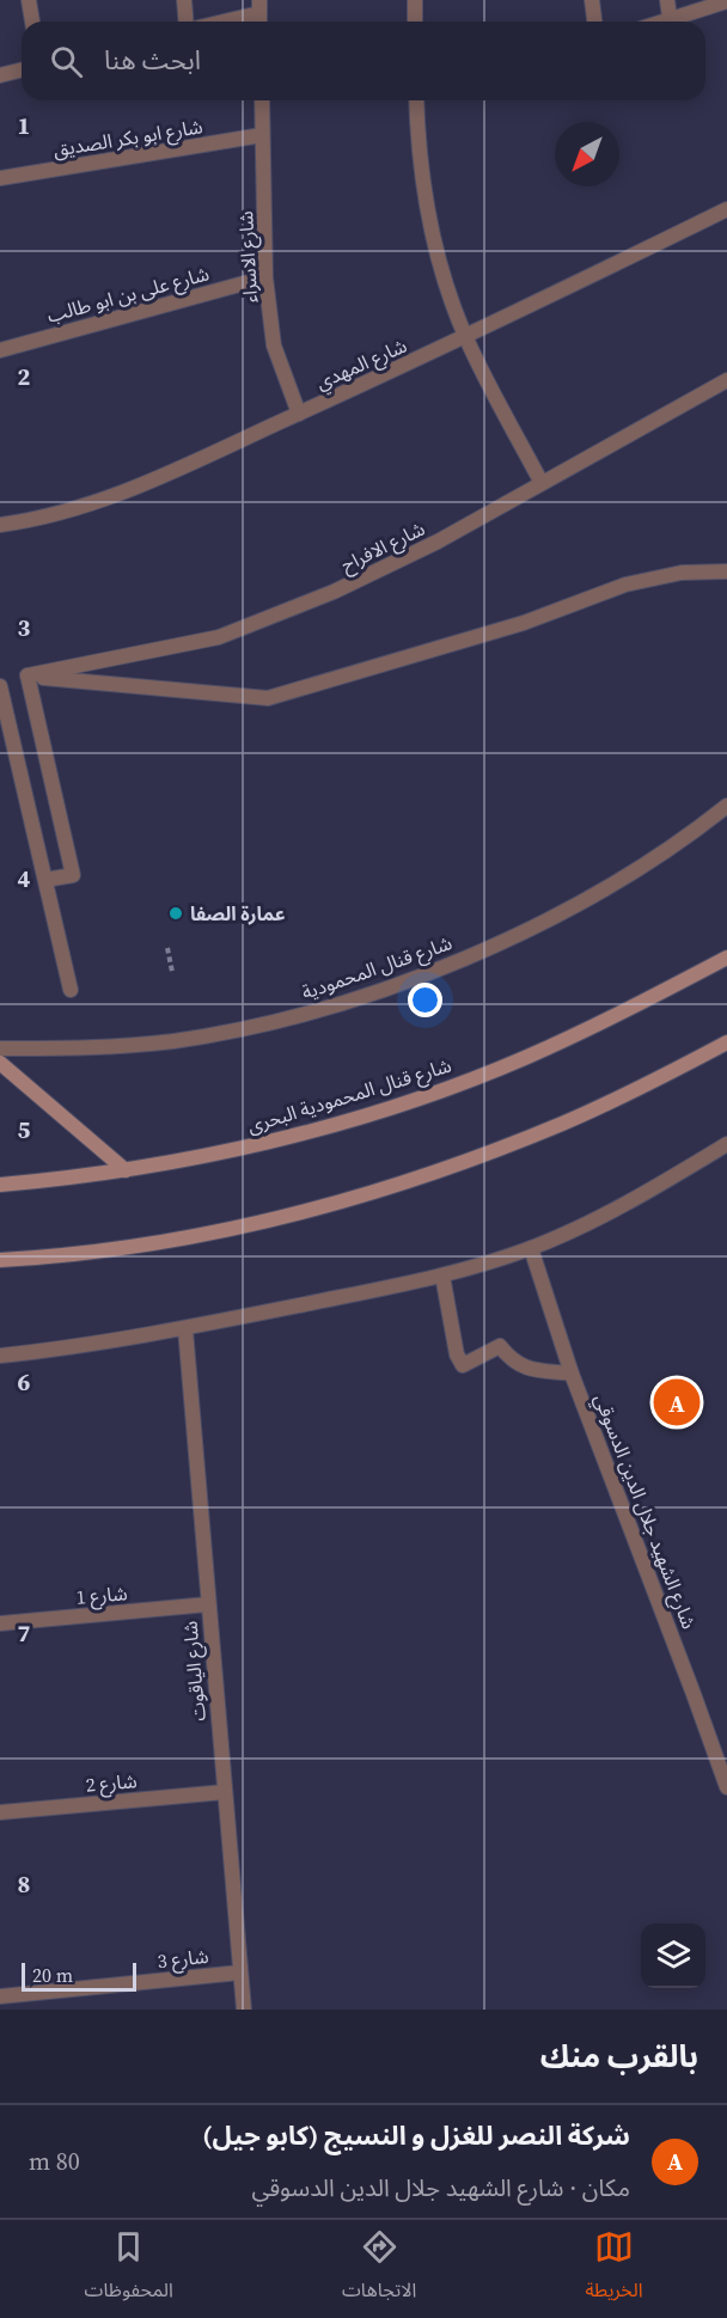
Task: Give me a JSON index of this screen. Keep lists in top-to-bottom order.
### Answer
{
  "streets": {
    "main road": ["شارع قنال المحمودية البحرى"],
    "street": [
      "شارع ابو بكر الصديق",
      "شارع الاسراء",
      "شارع على بن ابو طالب",
      "شارع المهدي",
      "شارع الافراح",
      "شارع قنال المحمودية",
      "شارع الشهيد جلال الدين الدسوقي",
      "شارع 1",
      "شارع الياقوت",
      "شارع 2",
      "شارع 3"
    ]
  },
  "crossings": [
    ["شارع ابو بكر الصديق", "شارع الاسراء"],
    ["شارع الاسراء", "شارع على بن ابو طالب"],
    ["شارع الاسراء", "شارع المهدي"],
    ["شارع 1", "شارع الياقوت"],
    ["شارع الياقوت", "شارع 2"],
    ["شارع الياقوت", "شارع 3"]
  ],
  "places": ["عمارة الصفا"],
  "scale_bar": "20 m",
  "north": "bottom left",
  "page": {
    "search": "ابحث هنا",
    "pins": "A",
    "scale": "20 m",
    "heading": "بالقرب منك",
    "list": [
      {
        "mark": "A",
        "name": "شركة النصر للغزل و النسيج (كابو جيل)",
        "note": "مكان · شارع الشهيد جلال الدين الدسوقي",
        "value": "80 m"
      }
    ],
    "nav": ["الخريطة", "الاتجاهات", "المحفوظات"]
  },
  "grid": {
    "rows": [
      "1",
      "2",
      "3",
      "4",
      "5",
      "6",
      "7",
      "8"
    ]
  }
}
